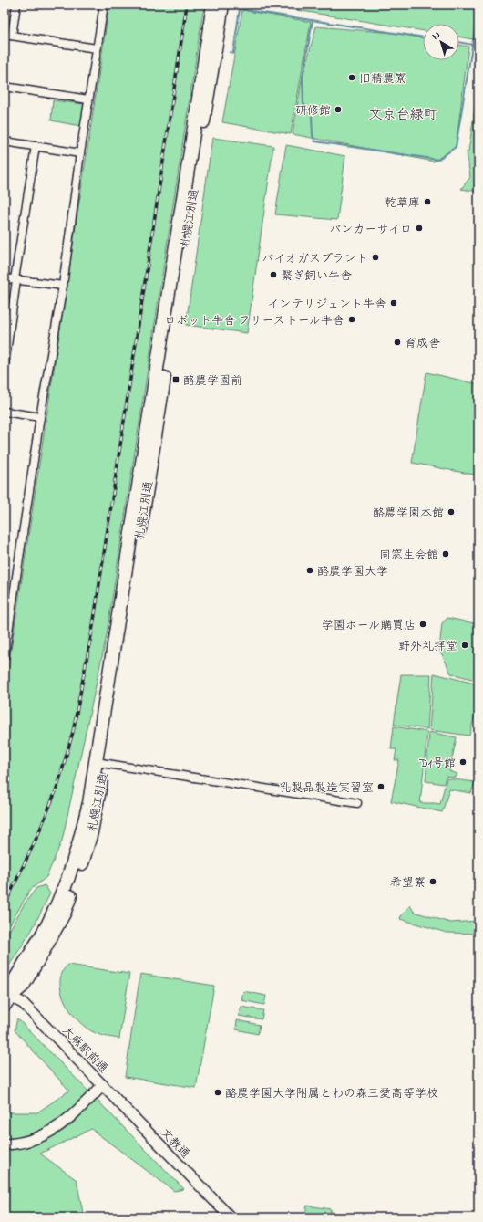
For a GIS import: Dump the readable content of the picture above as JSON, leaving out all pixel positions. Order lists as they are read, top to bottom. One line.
{"streets":{"highway":["札幌江別通"],"street":["大麻駅前通","文教通"]},"crossings":[["札幌江別通","大麻駅前通"],["大麻駅前通","文教通"]],"districts":["文京台緑町"],"places":{"other":["旧精農寮","研修館","乾草庫","バンカーサイロ","バイオガスプラント","繋ぎ飼い牛舎","インテリジェント牛舎","ロボット牛舎 フリーストール牛舎","育成舎","酪農学園本館","同窓生会館","酪農学園大学","学園ホール購買店","野外礼拝堂","D1号館","乳製品製造実習室","希望寮","酪農学園大学附属とわの森三愛高等学校"],"transit":["酪農学園前"]},"north":"top left"}
